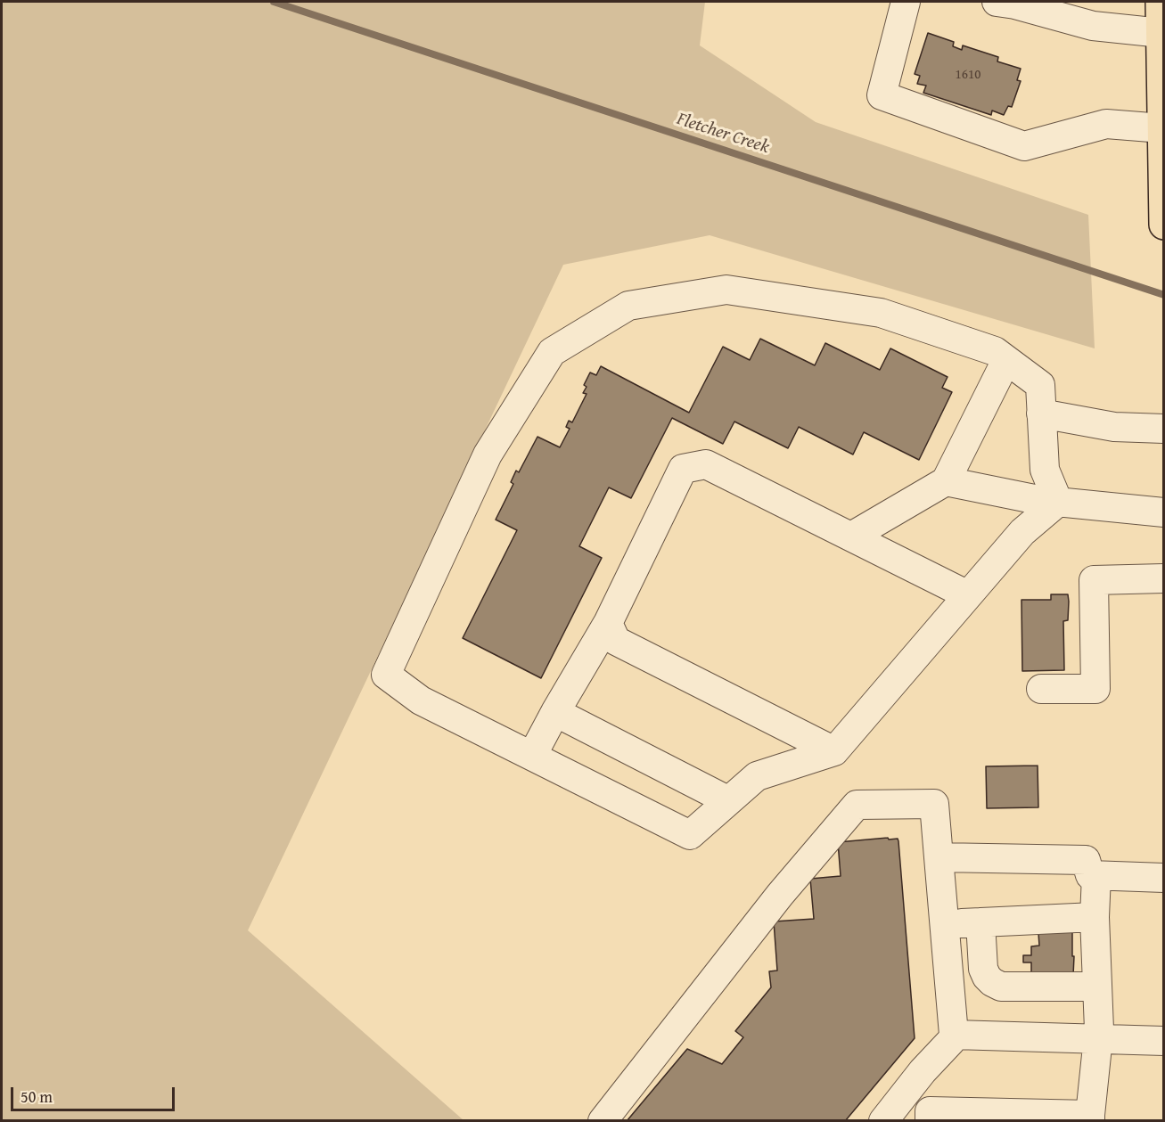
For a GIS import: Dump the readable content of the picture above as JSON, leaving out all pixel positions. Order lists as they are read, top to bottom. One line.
{"water":["Fletcher Creek"],"house_numbers":["1610"],"scale_bar":"50 m"}
